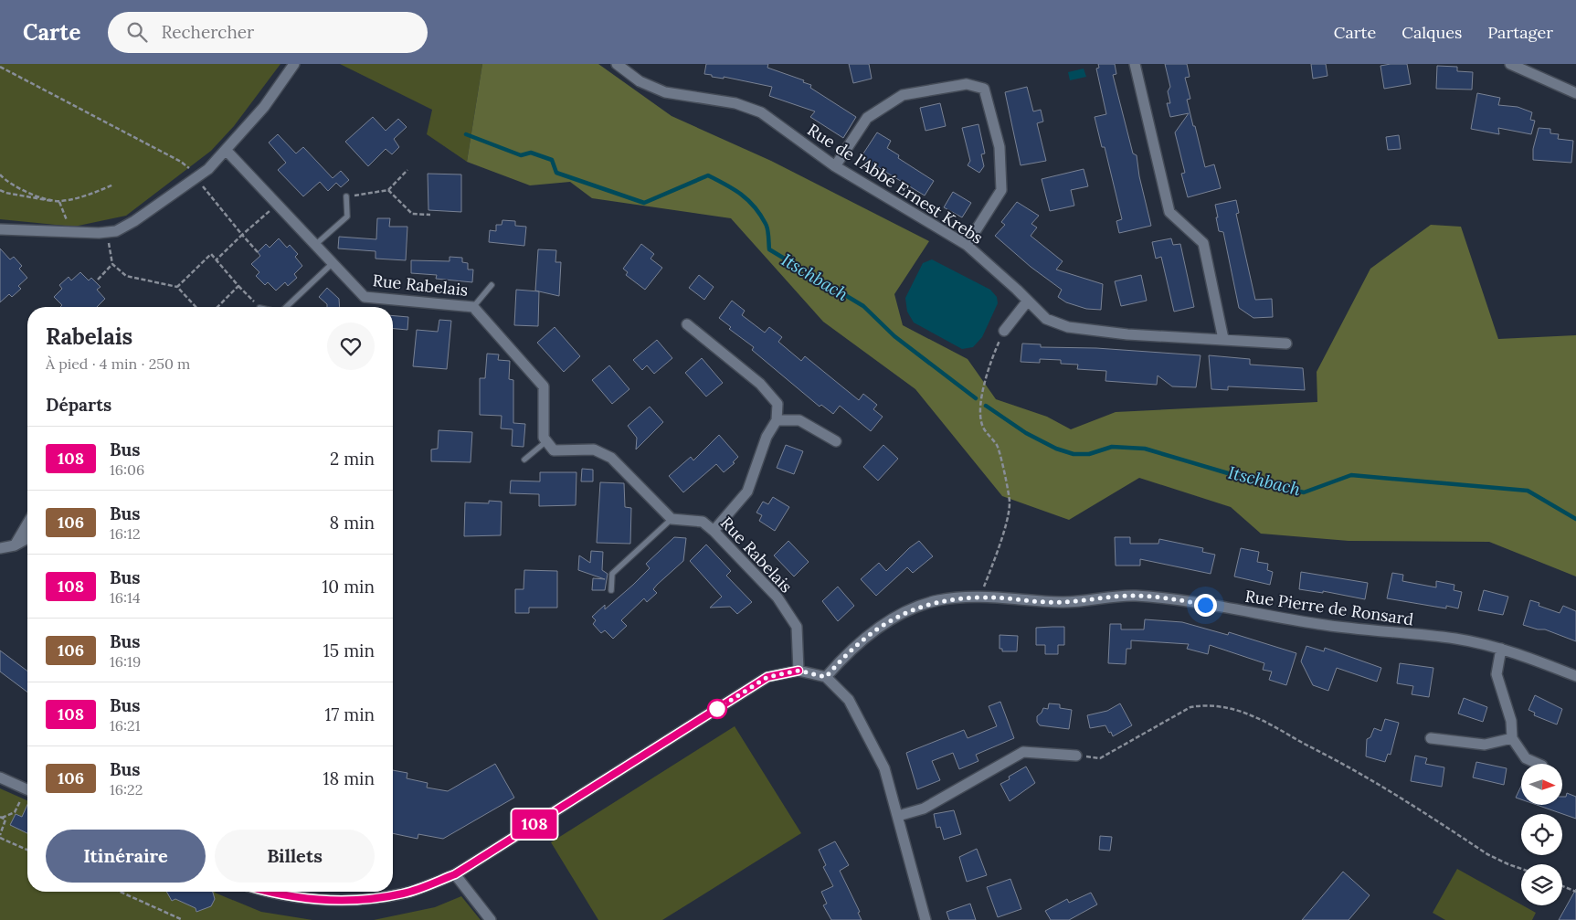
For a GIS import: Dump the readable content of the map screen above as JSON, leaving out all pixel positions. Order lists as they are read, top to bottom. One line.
{"streets":{"street":["Rue de l'Abbé Ernest Krebs","Rue Rabelais","Rue Pierre de Ronsard"]},"water":["Itschbach"],"lines":["bus line 108"],"north":"right","page":{"header":"Carte","search":"Rechercher","nav":["Carte","Calques","Partager"],"on_map":"108","heading":[["Rabelais","À pied · 4 min · 250 m"],"Départs"],"list":[{"mark":"108","name":"Bus","note":"16:06","value":"2 min"},{"mark":"106","name":"Bus","note":"16:12","value":"8 min"},{"mark":"108","name":"Bus","note":"16:14","value":"10 min"},{"mark":"106","name":"Bus","note":"16:19","value":"15 min"},{"mark":"108","name":"Bus","note":"16:21","value":"17 min"},{"mark":"106","name":"Bus","note":"16:22","value":"18 min"}],"buttons":["Itinéraire","Billets"]}}
